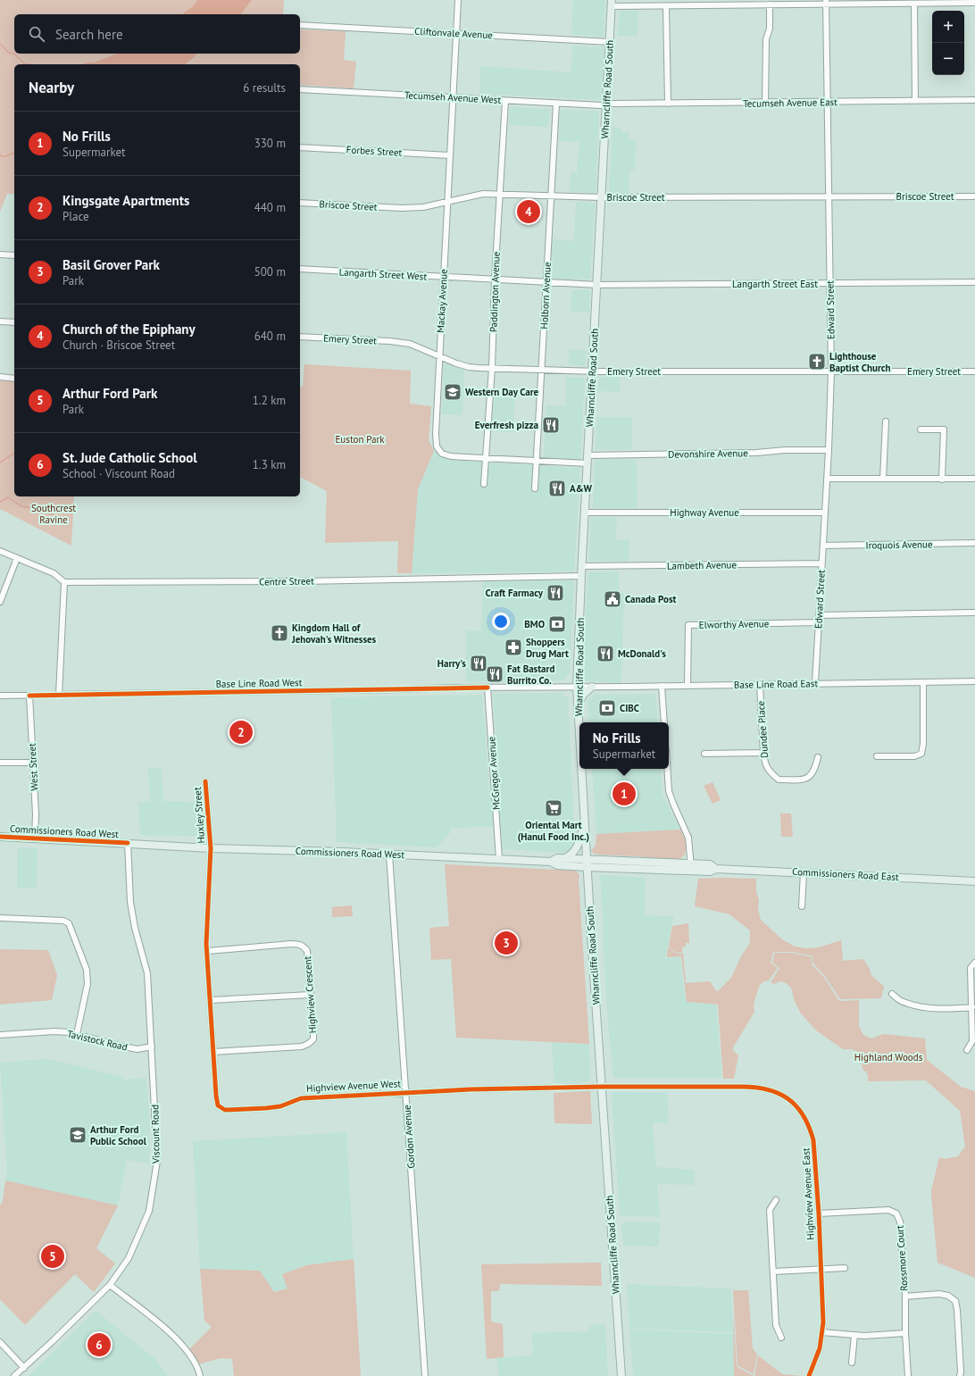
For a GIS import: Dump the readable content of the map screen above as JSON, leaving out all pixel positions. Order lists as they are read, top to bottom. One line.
{"streets":{"main road":["Wharncliffe Road South","Commissioners Road West","Commissioners Road East"],"street":["Cliftonvale Avenue","Tecumseh Avenue West","Tecumseh Avenue East","Forbes Street","Briscoe Street","Langarth Street West","Langarth Street East","Paddington Avenue","Holborn Avenue","Mackay Avenue","Edward Street","Emery Street","Devonshire Avenue","Highway Avenue","Iroquois Avenue","Lambeth Avenue","Centre Street","Elworthy Avenue","Base Line Road West","Base Line Road East","Dundee Place","West Street","McGregor Avenue","Huxley Street","Highview Crescent","Tavistock Road","Highview Avenue West","Viscount Road","Gordon Avenue","Highview Avenue East","Rossmore Court"]},"crossings":[["Cliftonvale Avenue","Wharncliffe Road South"],["Cliftonvale Avenue","Mackay Avenue"],["Wharncliffe Road South","Tecumseh Avenue West"],["Wharncliffe Road South","Tecumseh Avenue East"],["Wharncliffe Road South","Briscoe Street"],["Wharncliffe Road South","Langarth Street West"],["Wharncliffe Road South","Langarth Street East"],["Wharncliffe Road South","Mackay Avenue"],["Wharncliffe Road South","Emery Street"],["Wharncliffe Road South","Devonshire Avenue"],["Wharncliffe Road South","Highway Avenue"],["Wharncliffe Road South","Lambeth Avenue"],["Wharncliffe Road South","Centre Street"],["Wharncliffe Road South","Base Line Road West"],["Wharncliffe Road South","Base Line Road East"],["Wharncliffe Road South","Commissioners Road West"],["Wharncliffe Road South","Commissioners Road East"],["Wharncliffe Road South","Highview Avenue West"],["Wharncliffe Road South","Highview Avenue East"],["Tecumseh Avenue West","Tecumseh Avenue East"],["Tecumseh Avenue West","Paddington Avenue"],["Tecumseh Avenue West","Holborn Avenue"],["Tecumseh Avenue West","Mackay Avenue"],["Tecumseh Avenue East","Edward Street"],["Forbes Street","Mackay Avenue"],["Briscoe Street","Paddington Avenue"],["Briscoe Street","Holborn Avenue"],["Briscoe Street","Mackay Avenue"],["Briscoe Street","Edward Street"],["Langarth Street West","Langarth Street East"],["Langarth Street West","Paddington Avenue"],["Langarth Street West","Holborn Avenue"],["Langarth Street West","Mackay Avenue"],["Langarth Street East","Edward Street"],["Paddington Avenue","Mackay Avenue"],["Paddington Avenue","Emery Street"],["Holborn Avenue","Mackay Avenue"],["Holborn Avenue","Emery Street"],["Mackay Avenue","Emery Street"],["Edward Street","Emery Street"],["Edward Street","Devonshire Avenue"],["Edward Street","Highway Avenue"],["Edward Street","Iroquois Avenue"],["Edward Street","Lambeth Avenue"],["Edward Street","Elworthy Avenue"],["Edward Street","Base Line Road East"],["Elworthy Avenue","Base Line Road East"],["Base Line Road West","Base Line Road East"],["Base Line Road West","West Street"],["Base Line Road West","McGregor Avenue"],["Base Line Road East","Dundee Place"],["West Street","Commissioners Road West"],["McGregor Avenue","Commissioners Road West"],["Huxley Street","Commissioners Road West"],["Huxley Street","Highview Avenue West"],["Commissioners Road West","Commissioners Road East"],["Commissioners Road West","Highview Avenue West"],["Commissioners Road West","Viscount Road"],["Commissioners Road West","Gordon Avenue"],["Highview Crescent","Highview Avenue West"],["Tavistock Road","Viscount Road"],["Highview Avenue West","Gordon Avenue"],["Highview Avenue West","Highview Avenue East"],["Highview Avenue East","Rossmore Court"]],"parks":["Euston Park","Southcrest Ravine","Highland Woods"],"places":{"church":["Lighthouse Baptist Church","Kingdom Hall of Jehovah's Witnesses"],"school or university":["Western Day Care","Arthur Ford Public School"],"restaurant":["Everfresh pizza","A&W","Craft Farmacy","McDonald's","Harry's","Fat Bastard Burrito Co."],"public building":["Canada Post"],"bank":["BMO","CIBC"],"pharmacy":["Shoppers Drug Mart"],"supermarket":["Oriental Mart (Hanul Food Inc.)"]},"page":{"map_buttons":["+","−"],"search":"Search here","heading":["Nearby","6 results"],"list":[{"mark":"1","name":"No Frills","note":"Supermarket","value":"330 m"},{"mark":"2","name":"Kingsgate Apartments","note":"Place","value":"440 m"},{"mark":"3","name":"Basil Grover Park","note":"Park","value":"500 m"},{"mark":"4","name":"Church of the Epiphany","note":"Church · Briscoe Street","value":"640 m"},{"mark":"5","name":"Arthur Ford Park","note":"Park","value":"1.2 km"},{"mark":"6","name":"St. Jude Catholic School","note":"School · Viscount Road","value":"1.3 km"}],"pins":["4","2","1","3","5","6"],"popup":["No Frills","Supermarket"]}}
